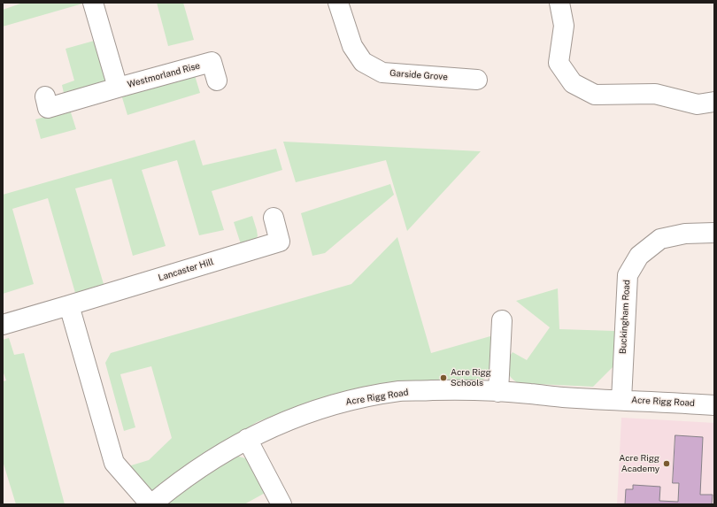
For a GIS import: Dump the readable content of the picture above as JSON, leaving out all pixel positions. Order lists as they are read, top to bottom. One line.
{"streets":{"street":["Westmorland Rise","Garside Grove","Lancaster Hill","Buckingham Road","Acre Rigg Road"]},"crossings":[["Buckingham Road","Acre Rigg Road"]],"places":["Acre Rigg Schools","Acre Rigg Academy"]}
